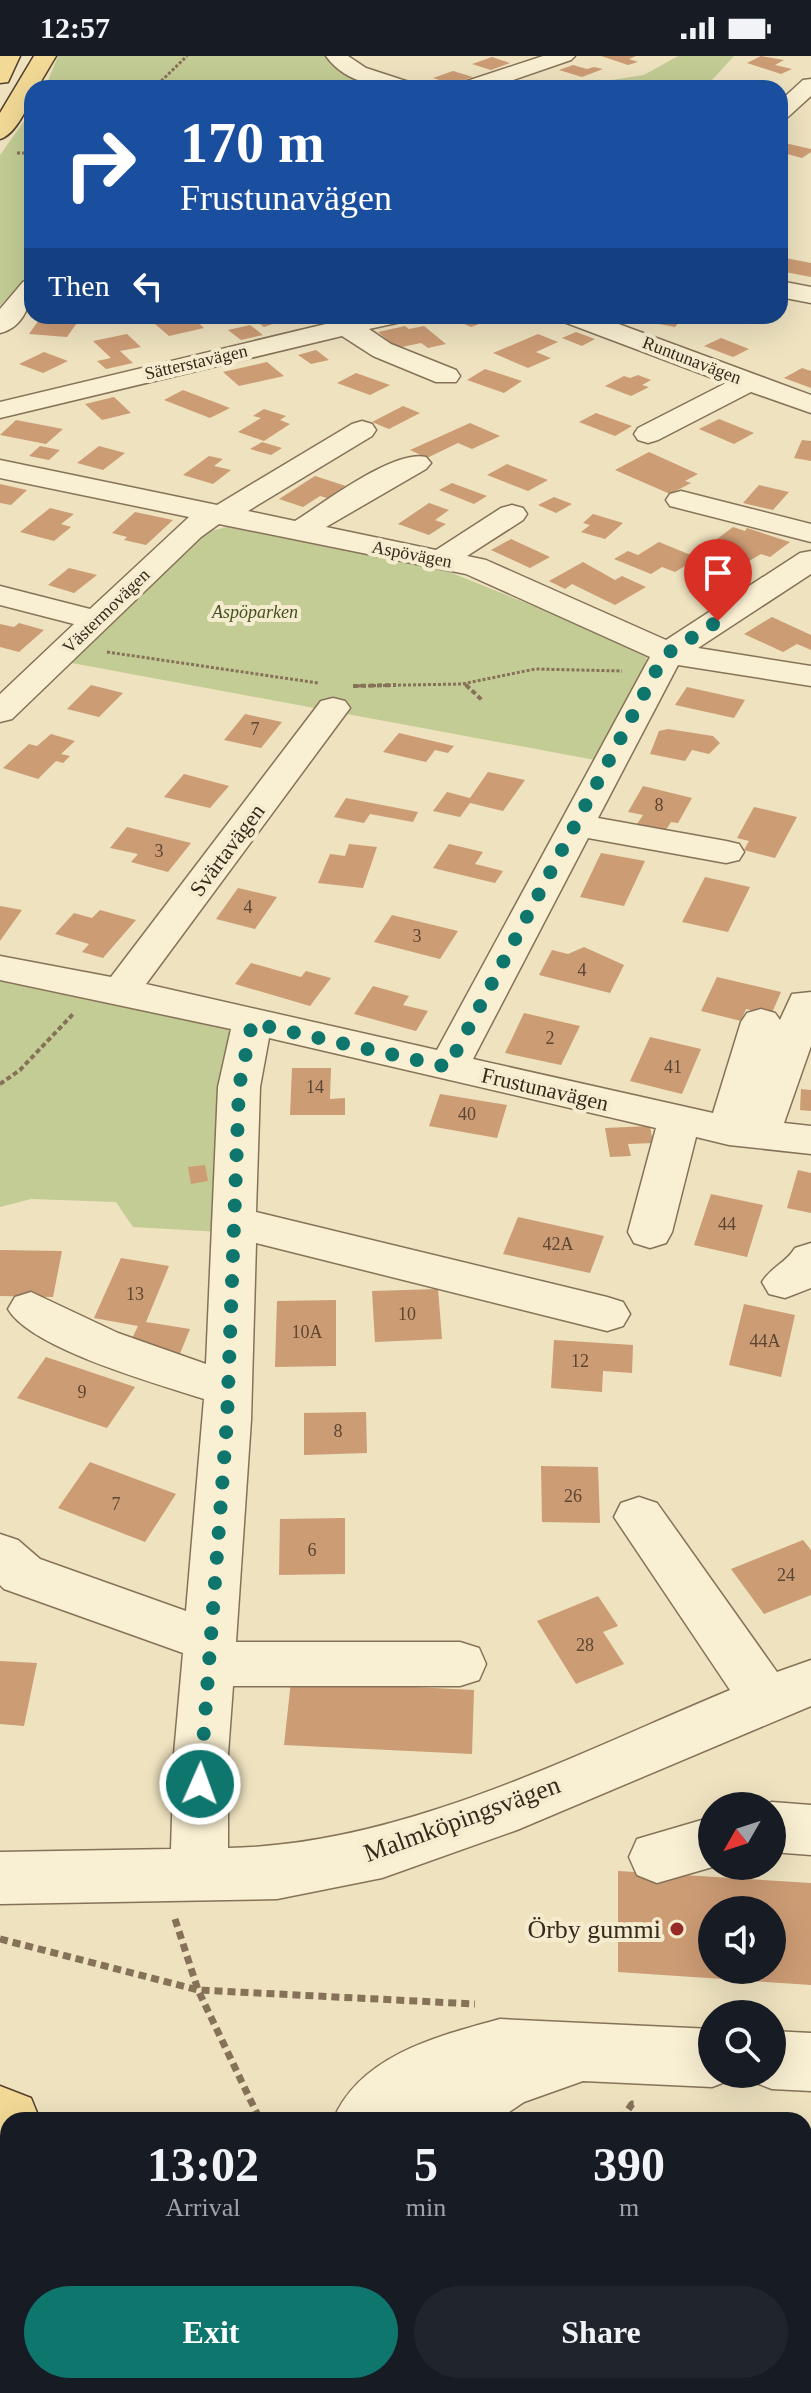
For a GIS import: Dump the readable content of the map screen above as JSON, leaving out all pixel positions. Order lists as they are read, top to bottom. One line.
{"streets":{"street":["Runtunavägen","Sätterstavägen","Aspövägen","Västermovägen","Svärtavägen","Frustunavägen","Malmköpingsvägen"]},"crossings":[["Aspövägen","Västermovägen"],["Svärtavägen","Frustunavägen"]],"parks":["Aspöparken"],"places":["Örby gummi"],"house_numbers":["7","8","3","4","3","4","2","41","14","40","44","42A","13","10","10A","44A","12","9","8","26","7","6","24","28"],"north":"bottom left","page":{"status":"12:57","turn":["170 m","Frustunavägen"],"then":"Then","eta":["13:02","Arrival","5","min","390","m"],"buttons":["Exit","Share"]}}
